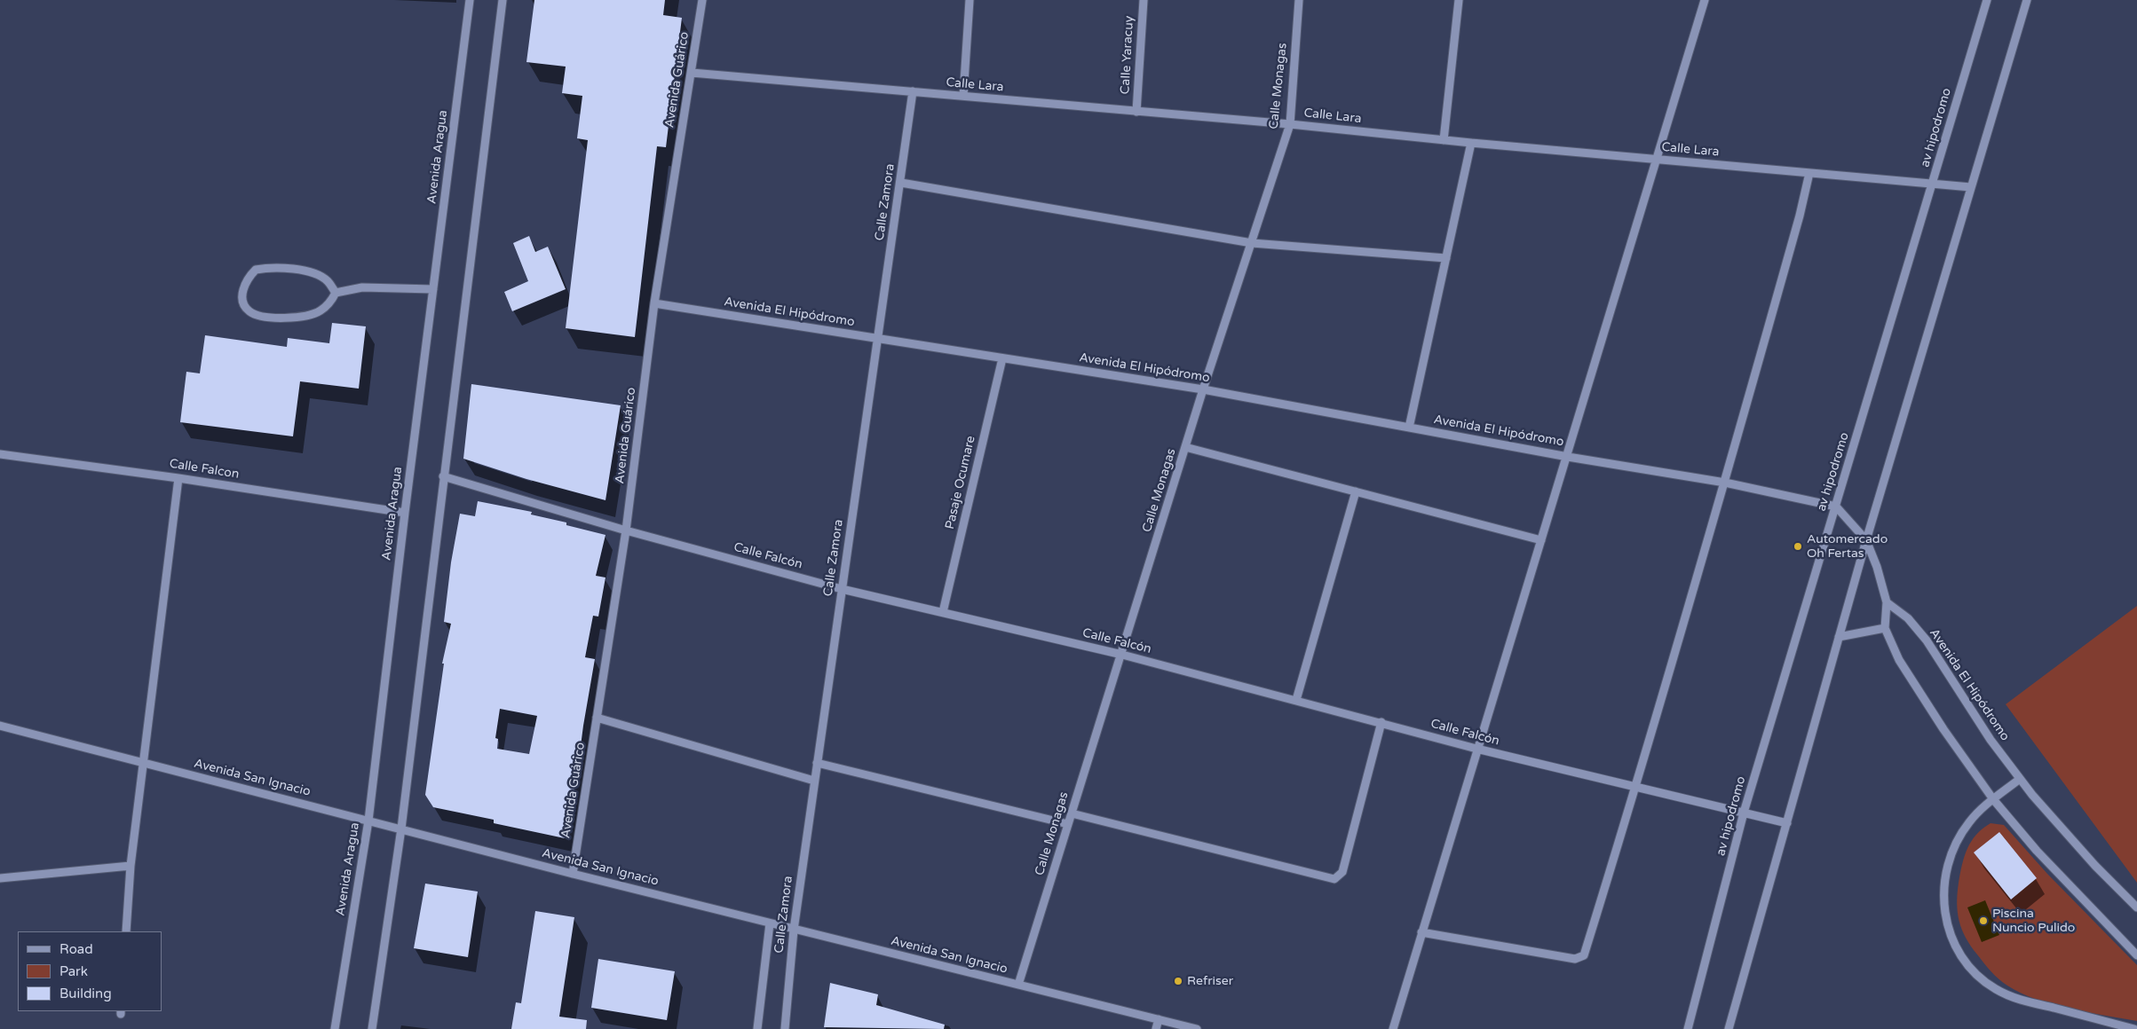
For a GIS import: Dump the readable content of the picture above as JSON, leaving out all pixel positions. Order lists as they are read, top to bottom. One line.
{"streets":{"street":["Calle Yaracuy","Avenida Guárico","Calle Lara","Calle Monagas","av hipodromo","Avenida Aragua","Calle Zamora","Avenida El Hipódromo","Calle Falcon","Pasaje Ocumare","Calle Falcón","Avenida San Ignacio"]},"crossings":[["Calle Yaracuy","Calle Lara"],["Avenida Guárico","Calle Lara"],["Avenida Guárico","Avenida El Hipódromo"],["Avenida Guárico","Calle Falcón"],["Avenida Guárico","Avenida San Ignacio"],["Calle Lara","Calle Monagas"],["Calle Lara","av hipodromo"],["Calle Lara","Calle Zamora"],["Calle Monagas","Avenida El Hipódromo"],["Calle Monagas","Calle Falcón"],["Calle Monagas","Avenida San Ignacio"],["av hipodromo","Avenida El Hipódromo"],["av hipodromo","Calle Falcón"],["Avenida Aragua","Calle Falcon"],["Avenida Aragua","Avenida San Ignacio"],["Calle Zamora","Avenida El Hipódromo"],["Calle Zamora","Calle Falcón"],["Calle Zamora","Avenida San Ignacio"],["Avenida El Hipódromo","Pasaje Ocumare"],["Pasaje Ocumare","Calle Falcón"]],"places":["Automercado Oh Fertas","Piscina Nuncio Pulido","Refriser"],"legend":["Road","Park","Building"]}
